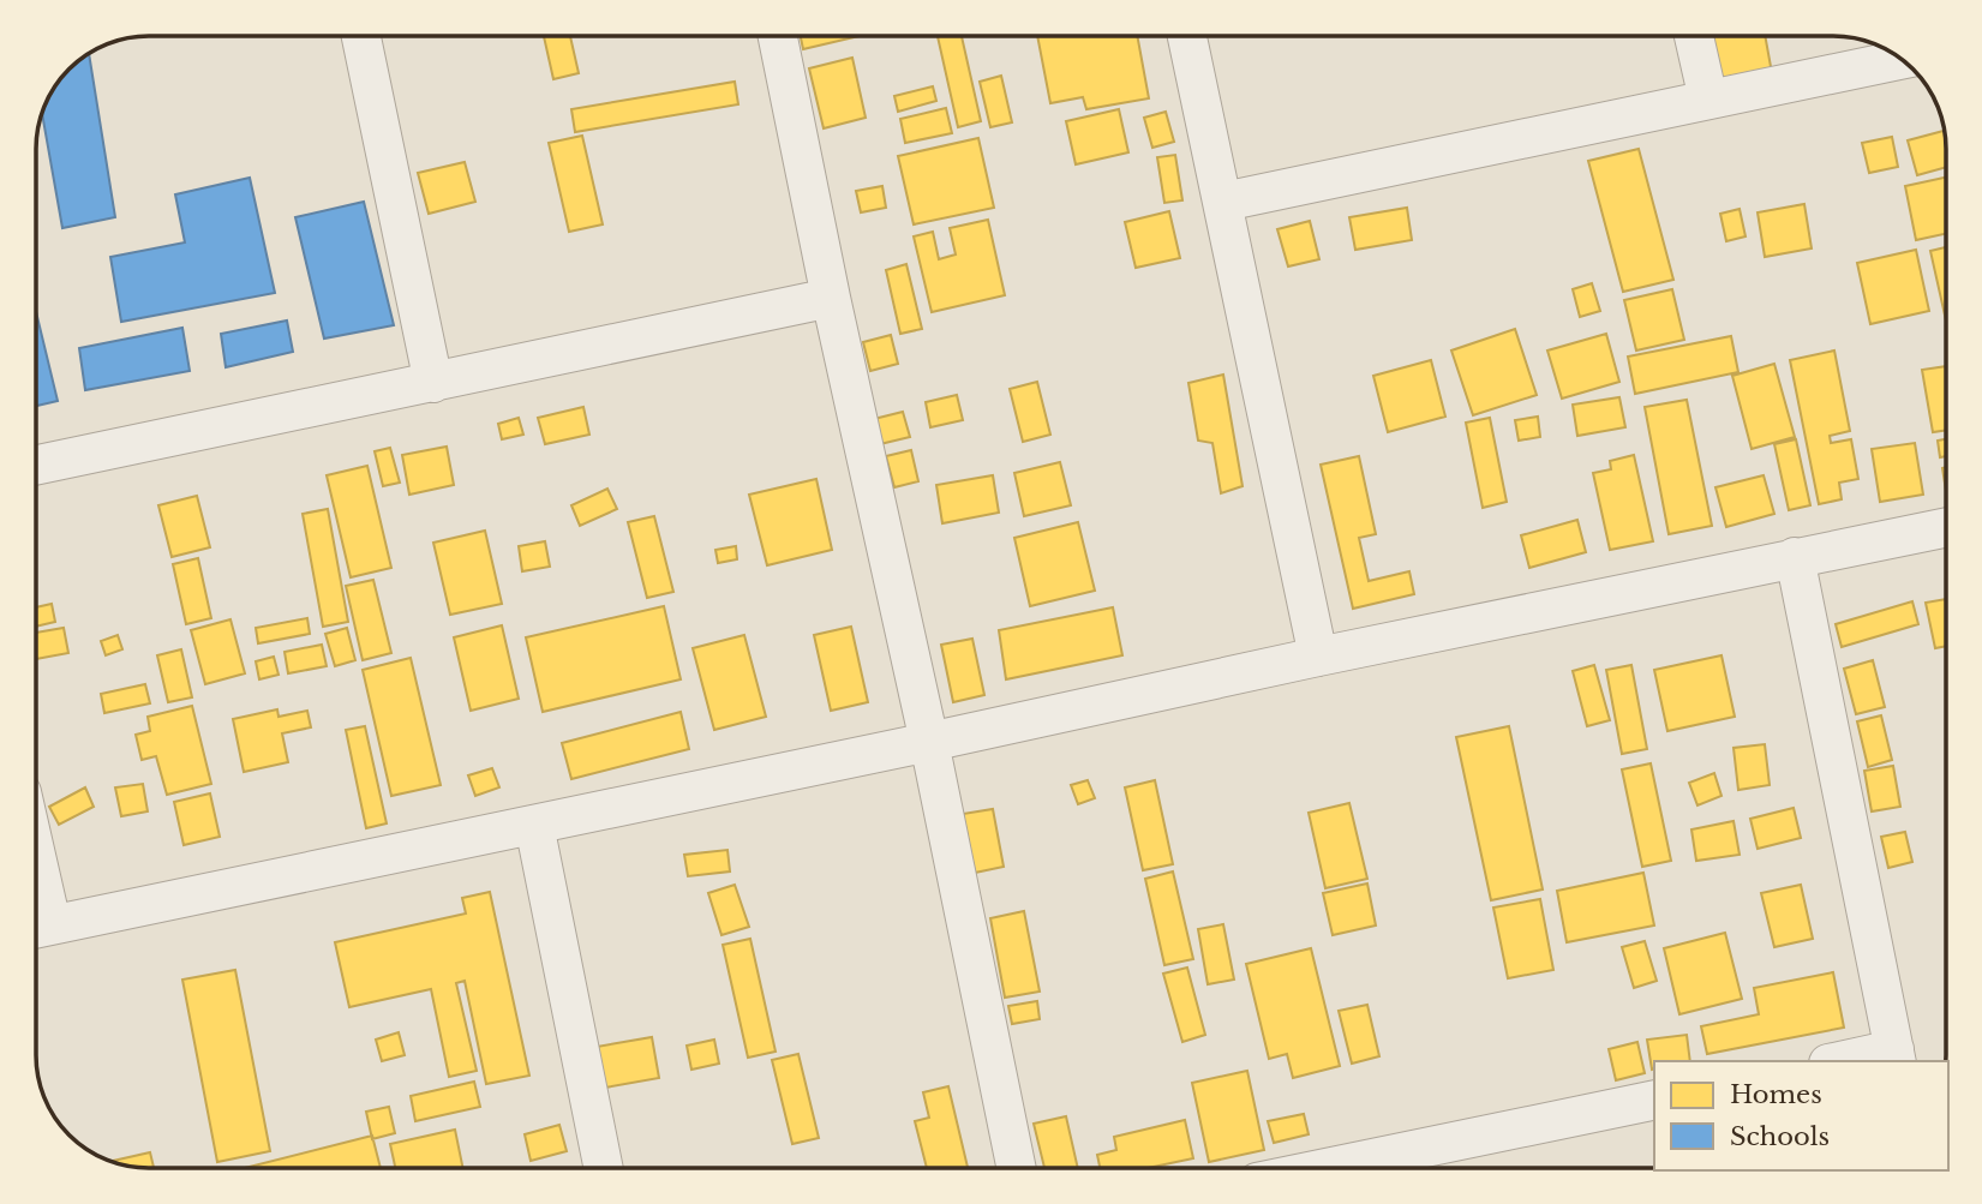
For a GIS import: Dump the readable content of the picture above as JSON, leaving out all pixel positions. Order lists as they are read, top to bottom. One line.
{"legend":["Homes","Schools"]}
